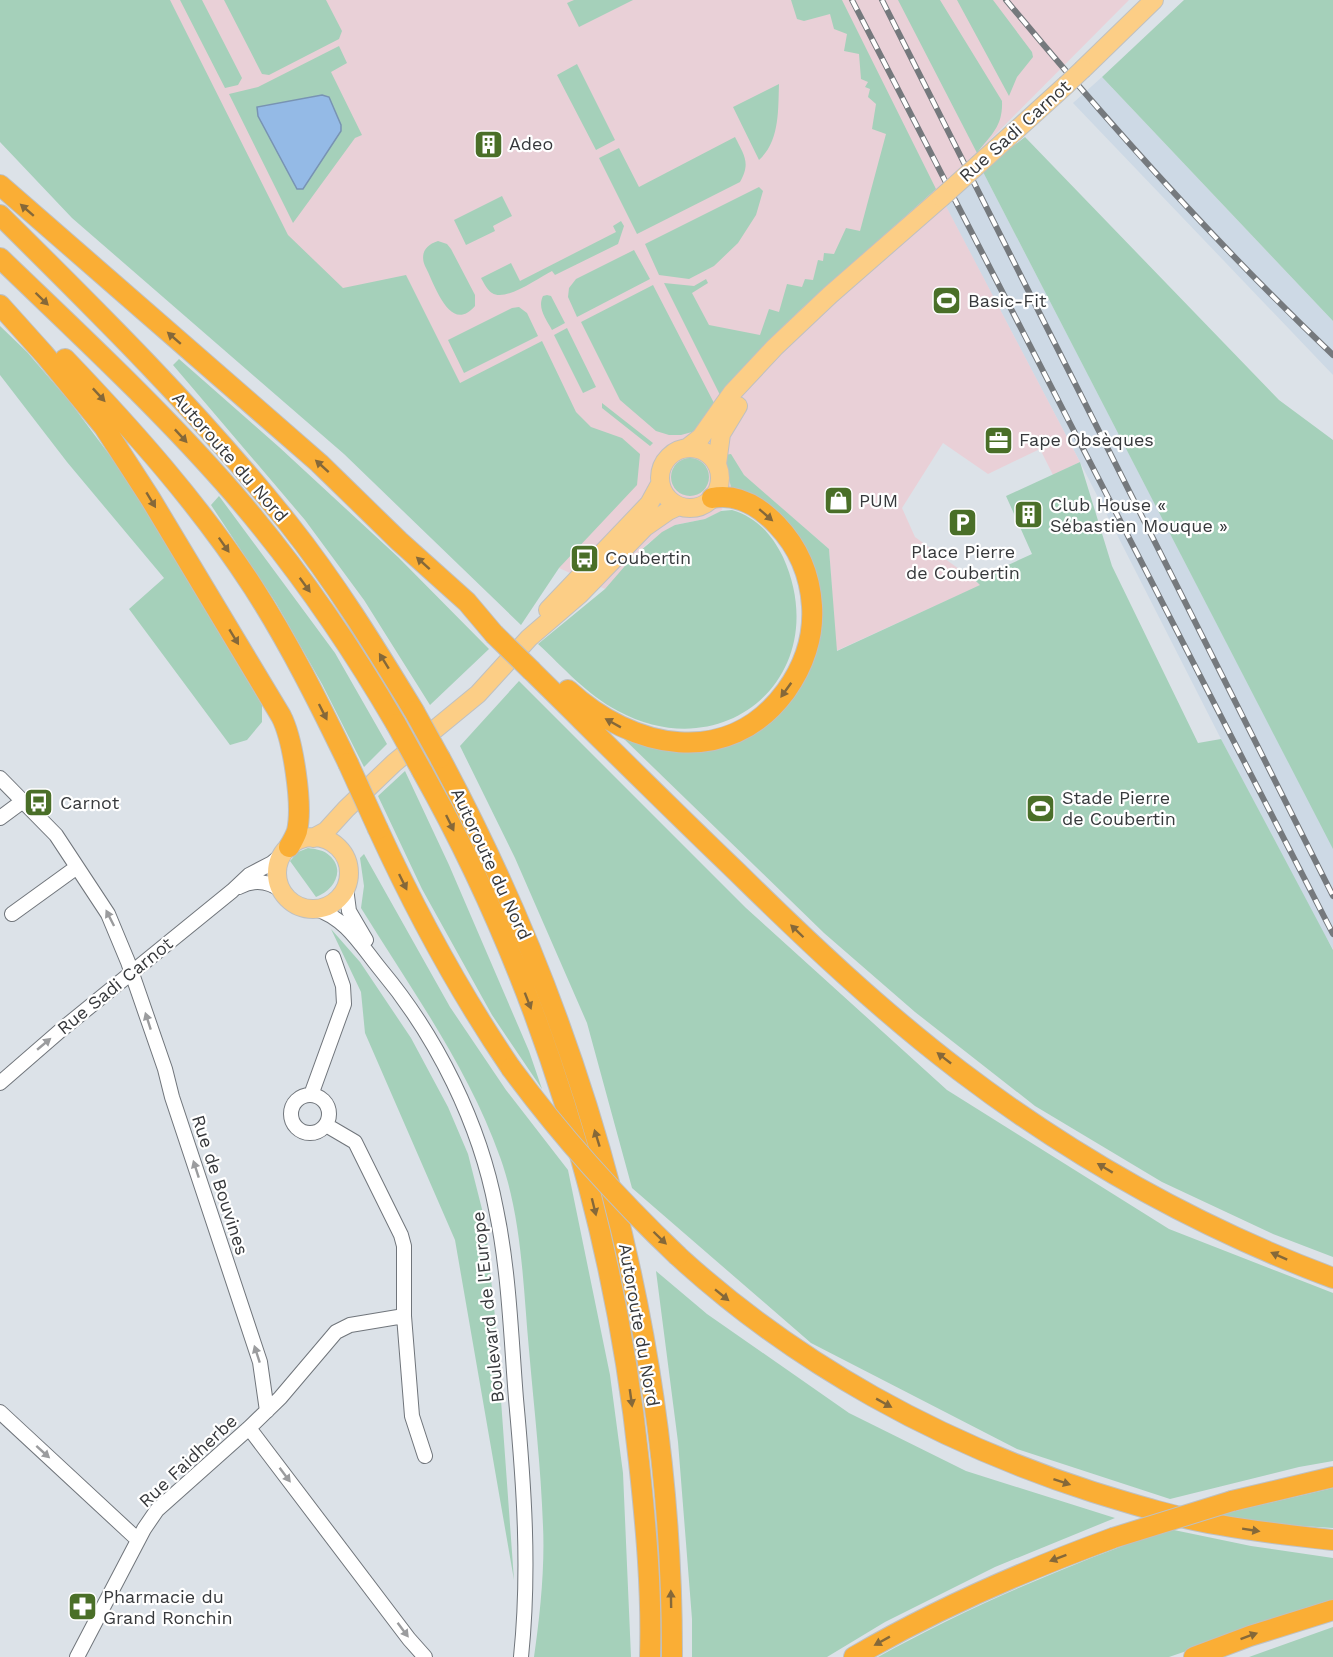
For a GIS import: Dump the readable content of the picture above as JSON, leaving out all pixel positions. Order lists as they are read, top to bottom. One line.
{"streets":{"highway":["Autoroute du Nord"],"main road":["Rue Sadi Carnot"],"street":["Rue de Bouvines","Boulevard de l'Europe","Rue Faidherbe"]},"crossings":[["Rue Sadi Carnot","Rue de Bouvines"],["Rue Sadi Carnot","Boulevard de l'Europe"],["Rue de Bouvines","Rue Faidherbe"]],"one_way":["Rue de Bouvines"],"places":{"building":["Adeo","Club House « Sébastien Mouque »"],"sports":["Basic-Fit","Stade Pierre de Coubertin"],"office":["Fape Obsèques"],"shop":["PUM"],"parking":["Place Pierre de Coubertin"],"bus stop":["Coubertin","Carnot"],"pharmacy":["Pharmacie du Grand Ronchin"]}}
